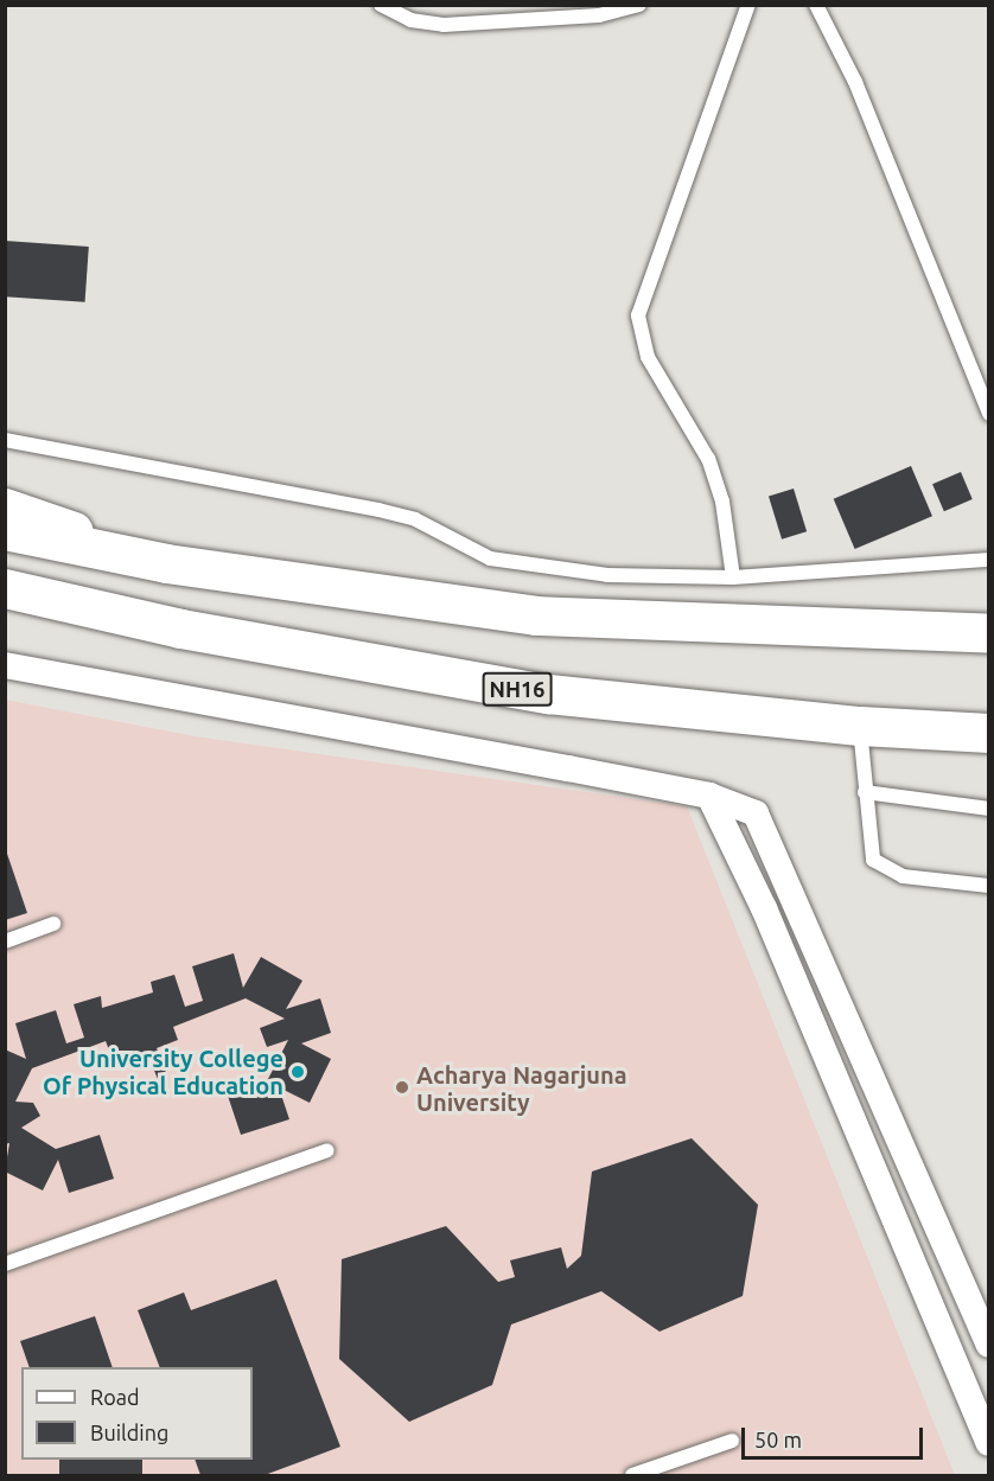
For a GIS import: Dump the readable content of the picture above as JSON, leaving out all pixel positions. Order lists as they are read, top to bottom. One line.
{"streets":{"main road":["NH16"]},"places":["University College Of Physical Education","Acharya Nagarjuna University"],"legend":["Road","Building"],"scale_bar":"50 m"}
